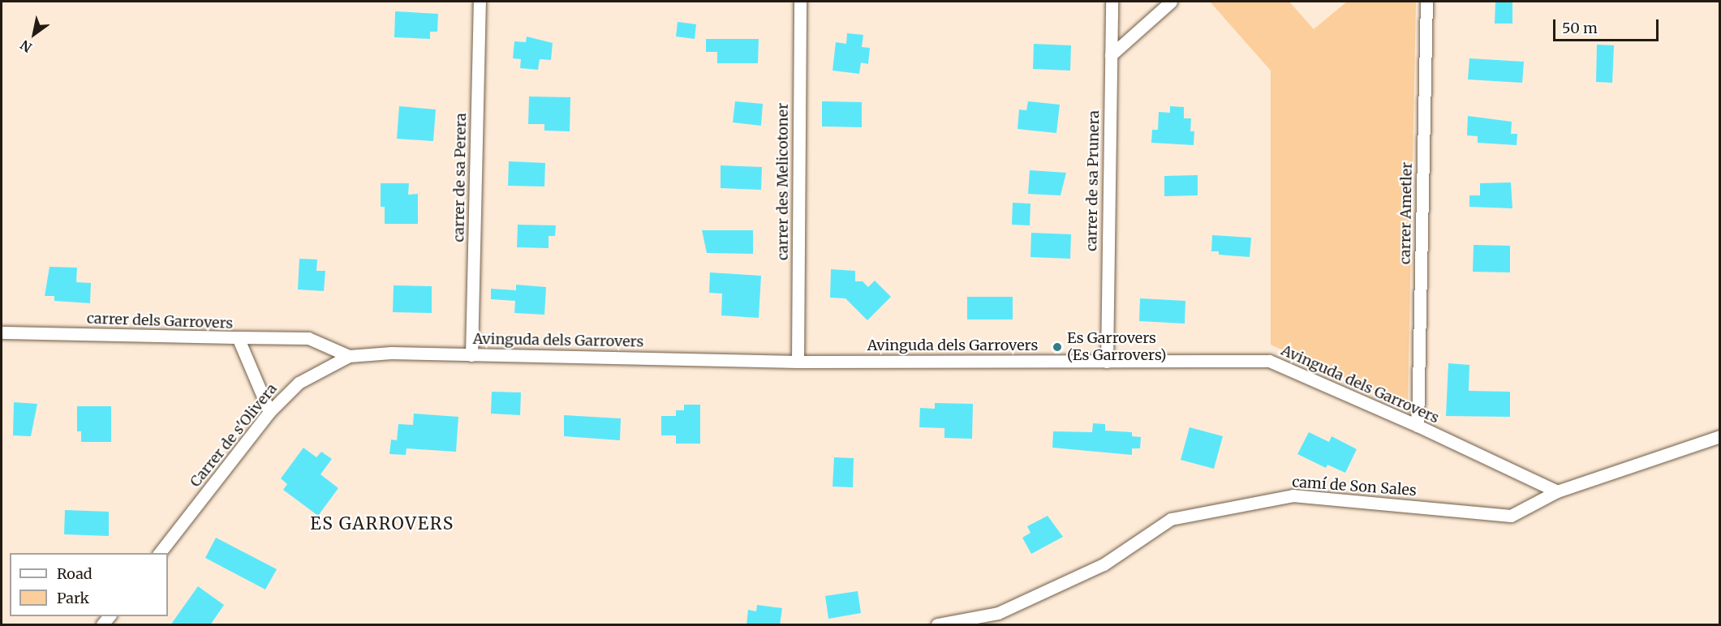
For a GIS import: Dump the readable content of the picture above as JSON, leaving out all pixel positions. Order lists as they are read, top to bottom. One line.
{"streets":{"street":["carrer de sa Perera","carrer de sa Prunera","carrer des Melicotoner","carrer Ametler","carrer dels Garrovers","Avinguda dels Garrovers","Carrer de s'Olivera","camí de Son Sales"]},"crossings":[["carrer de sa Perera","Avinguda dels Garrovers"],["carrer de sa Prunera","Avinguda dels Garrovers"],["carrer des Melicotoner","Avinguda dels Garrovers"],["carrer Ametler","Avinguda dels Garrovers"],["carrer dels Garrovers","Carrer de s'Olivera"],["Avinguda dels Garrovers","Carrer de s'Olivera"],["Avinguda dels Garrovers","camí de Son Sales"]],"districts":["ES GARROVERS"],"places":["Es Garrovers (Es Garrovers)"],"legend":["Road","Park"],"scale_bar":"50 m","north":"bottom left"}
